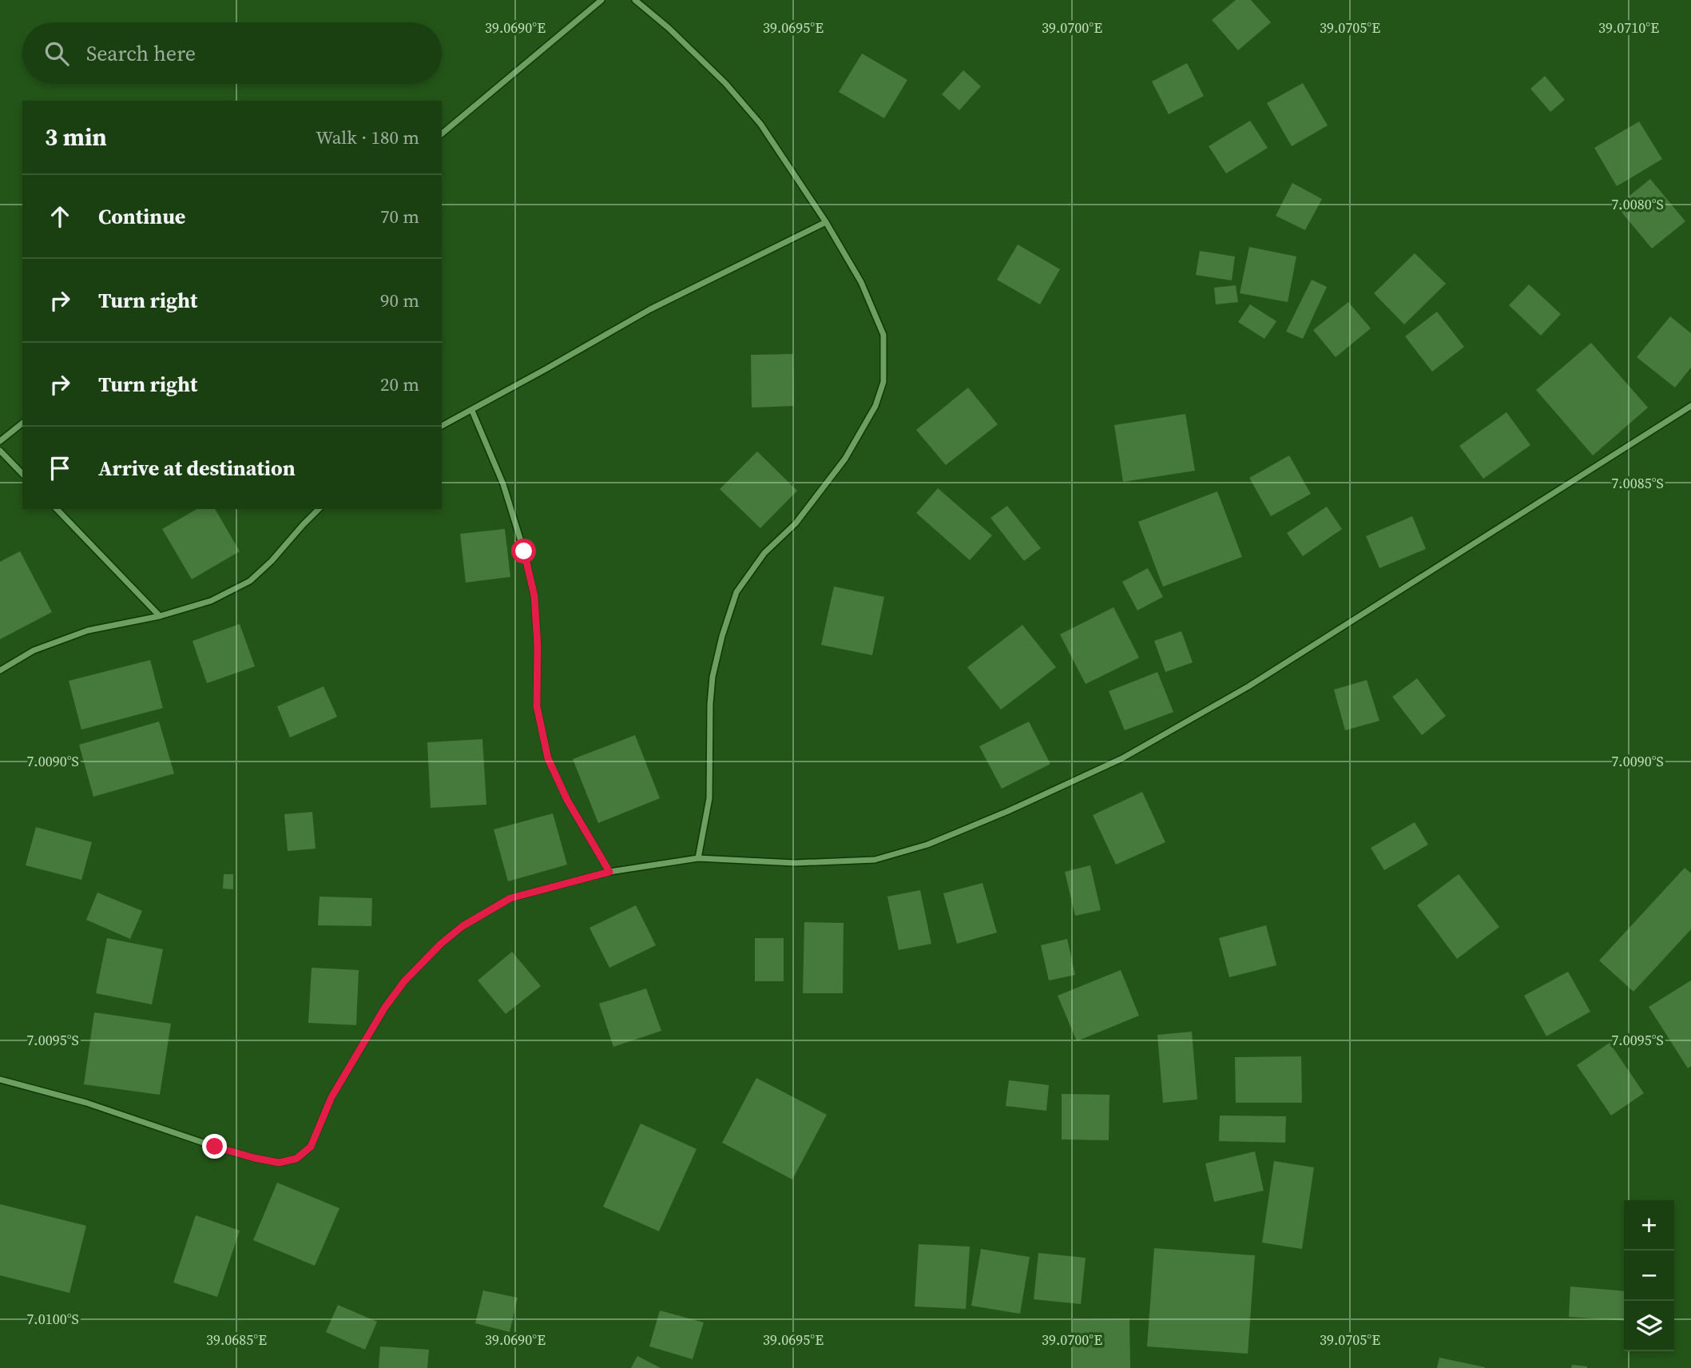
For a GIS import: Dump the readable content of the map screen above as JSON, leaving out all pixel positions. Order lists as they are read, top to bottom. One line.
{"page":{"search":"Search here","heading":["3 min","Walk · 180 m"],"list":[["Continue","70 m"],["Turn right","90 m"],["Turn right","20 m"],"Arrive at destination"],"map_buttons":["+","−"]},"coordinates":["39.0690°E","39.0695°E","39.0700°E","39.0705°E","39.0710°E","7.0080°S","7.0085°S","7.0090°S","7.0095°S","7.0100°S","39.0685°E"]}
